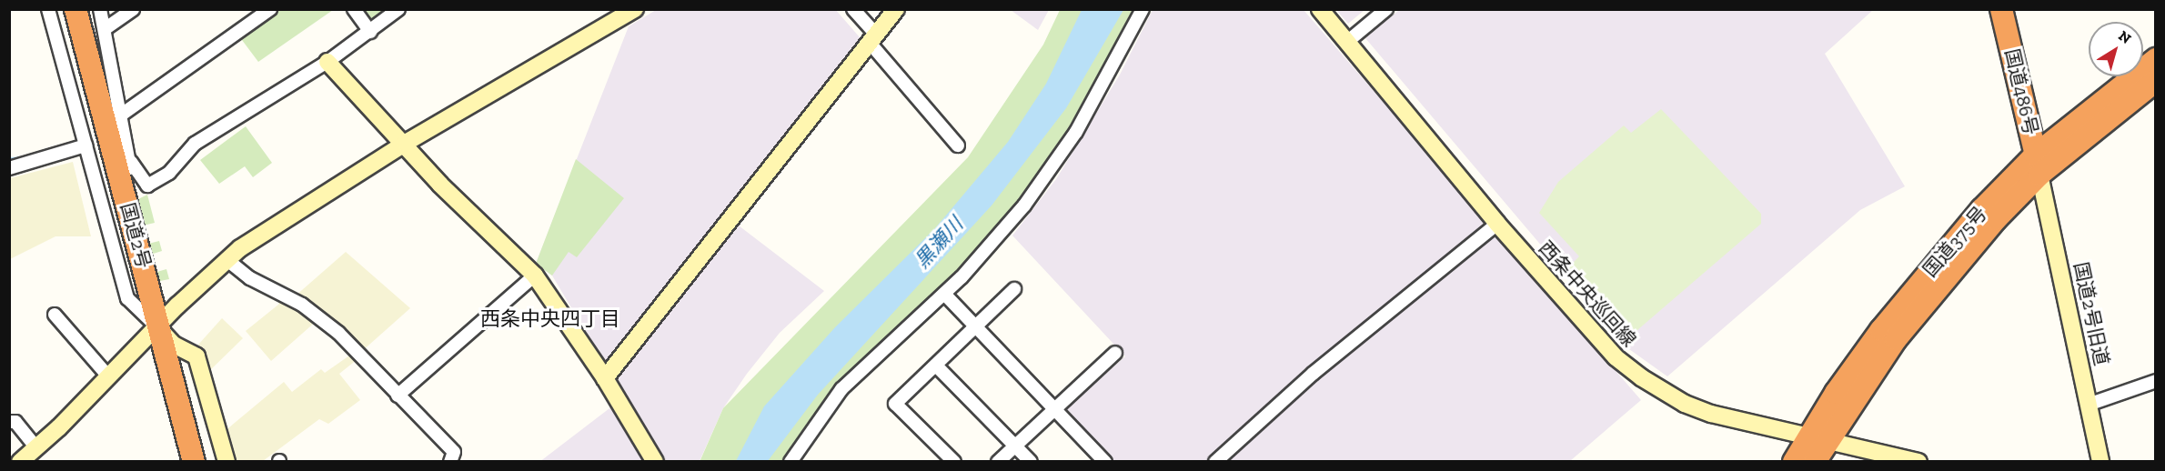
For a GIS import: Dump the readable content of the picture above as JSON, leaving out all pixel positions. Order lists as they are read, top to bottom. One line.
{"streets":{"highway":["国道486号","国道2号","国道375号"],"street":["西条中央巡回線","国道2号旧道"]},"crossings":[["国道486号","国道375号"],["国道486号","国道2号旧道"],["国道375号","西条中央巡回線"],["国道375号","国道2号旧道"]],"districts":["西条中央四丁目"],"water":["黒瀬川"],"north":"top right"}
